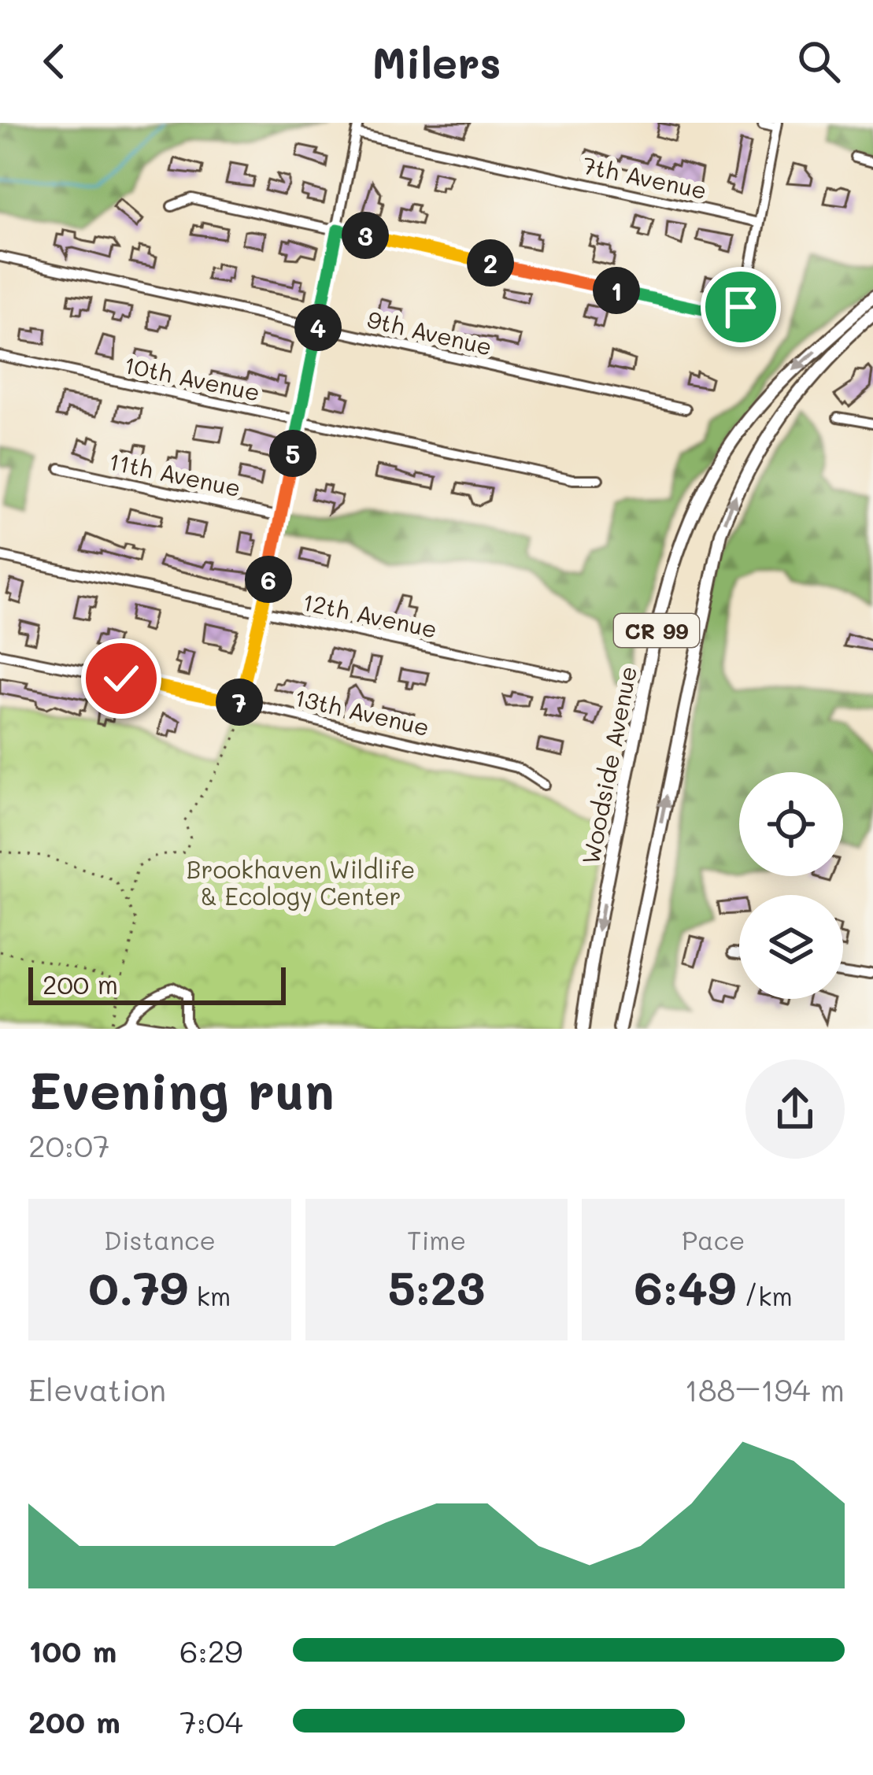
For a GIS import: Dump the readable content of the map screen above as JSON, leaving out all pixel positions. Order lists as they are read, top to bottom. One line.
{"streets":{"main road":["CR 99","Woodside Avenue"],"street":["7th Avenue","9th Avenue","10th Avenue","11th Avenue","12th Avenue","13th Avenue"]},"parks":["Brookhaven Wildlife & Ecology Center"],"scale_bar":"200 m","page":{"header":"Milers","pins":["3","2","1","4","5","6","7"],"scale":"200 m","heading":["Evening run","20:07"],"stats":[["Distance","0.79 km"],["Time","5:23"],["Pace","6:49 /km"]],"chart":["Elevation","188–194 m"],"list":[{"name":"100 m","note":"6:29"},{"name":"200 m","note":"7:04"}]}}
